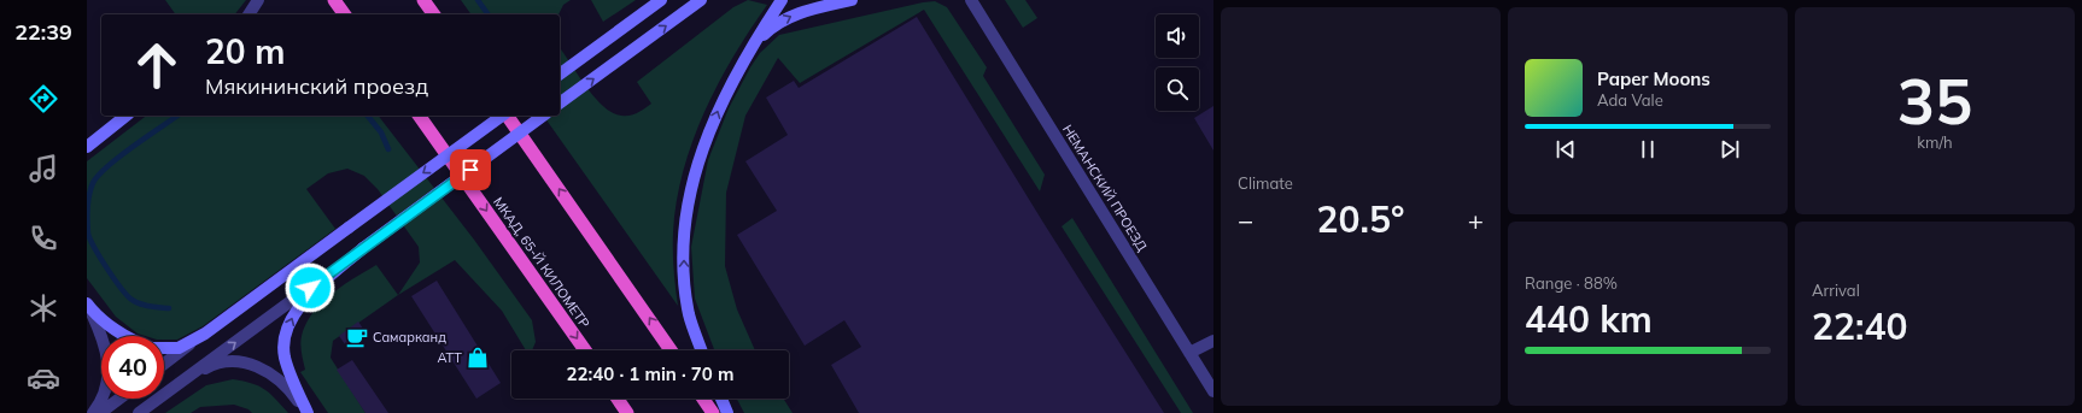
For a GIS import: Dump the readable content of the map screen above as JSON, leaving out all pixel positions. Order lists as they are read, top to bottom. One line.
{"streets":{"highway":["МКАД, 65-Й КИЛОМЕТР"],"street":["НЕМАНСКИЙ ПРОЕЗД"]},"places":{"cafe":["Самарканд"],"shop":["АТТ"]},"page":{"tabs":"22:39","tile":["Climate",["35","km/h"],["Range · 88%","440 km"],["Arrival","22:40"]],"turn":["20 m","Мякининский проезд"],"song":["Paper Moons","Ada Vale"],"heat":["−","20.5°","+"],"limit":"40","trip":"22:40 · 1 min · 70 m"}}
